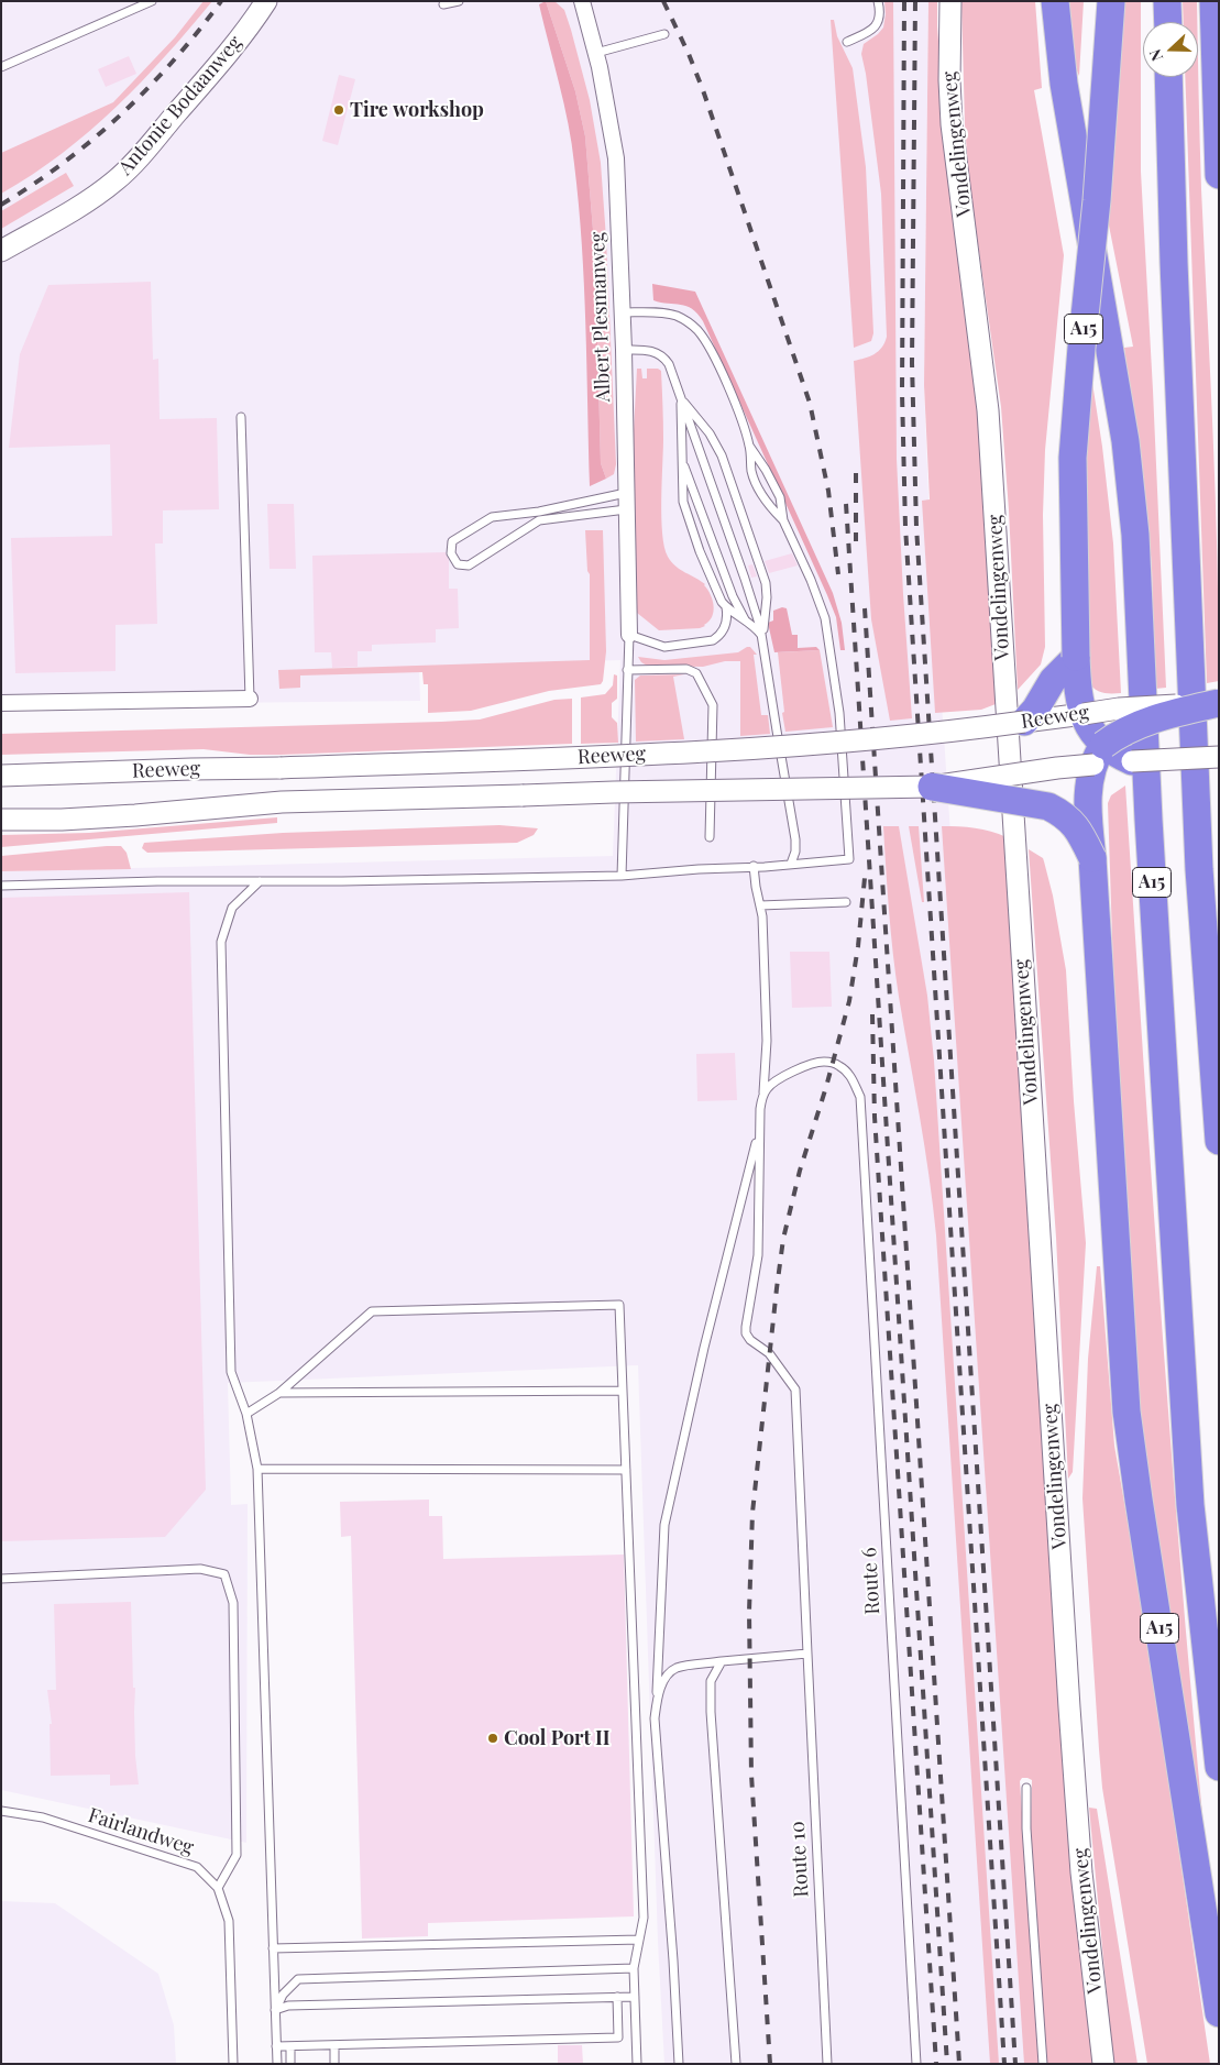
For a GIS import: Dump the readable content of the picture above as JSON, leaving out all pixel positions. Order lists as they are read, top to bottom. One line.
{"streets":{"highway":["A15"],"main road":["Antonie Bodaanweg","Vondelingenweg","Reeweg"],"street":["Albert Plesmanweg"],"lane":["Route 6","Fairlandweg","Route 10"]},"crossings":[["A15","Reeweg"]],"places":["Tire workshop","Cool Port II"],"north":"left"}
